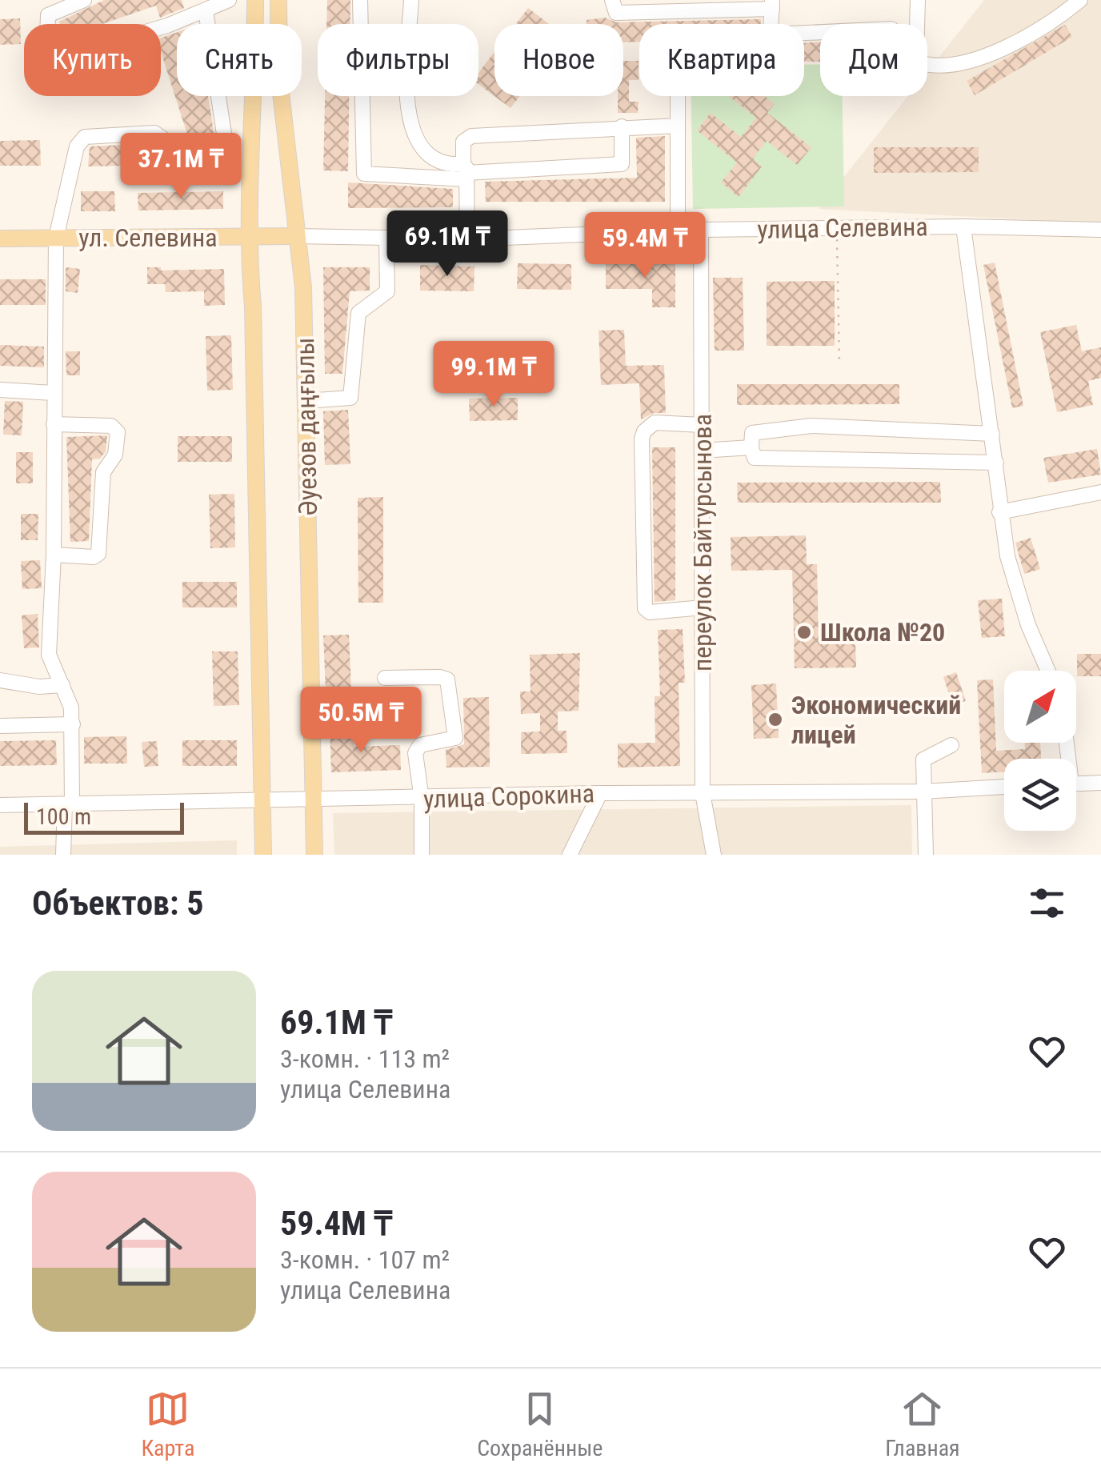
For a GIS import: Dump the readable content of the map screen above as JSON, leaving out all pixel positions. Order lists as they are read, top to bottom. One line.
{"streets":{"main road":["ул. Селевина","Әуезов даңғылы"],"street":["улица Селевина","переулок Байтурсынова","улица Сорокина"]},"crossings":[["улица Селевина","ул. Селевина"],["улица Селевина","Әуезов даңғылы"],["улица Селевина","переулок Байтурсынова"],["ул. Селевина","Әуезов даңғылы"],["Әуезов даңғылы","улица Сорокина"],["переулок Байтурсынова","улица Сорокина"]],"places":["Школа №20","Экономический лицей"],"scale_bar":"100 m","north":"top right","page":{"chip":["Купить","Снять","Фильтры","Новое","Квартира","Дом"],"price":["37.1M ₸","69.1M ₸","59.4M ₸","99.1M ₸","50.5M ₸"],"scale":"100 m","heading":"Объектов: 5","list":[{"name":"69.1M ₸","note":"3-комн. · 113 m² · улица Селевина"},{"name":"59.4M ₸","note":"3-комн. · 107 m² · улица Селевина"}],"tabs":["Карта","Сохранённые","Главная"]}}
